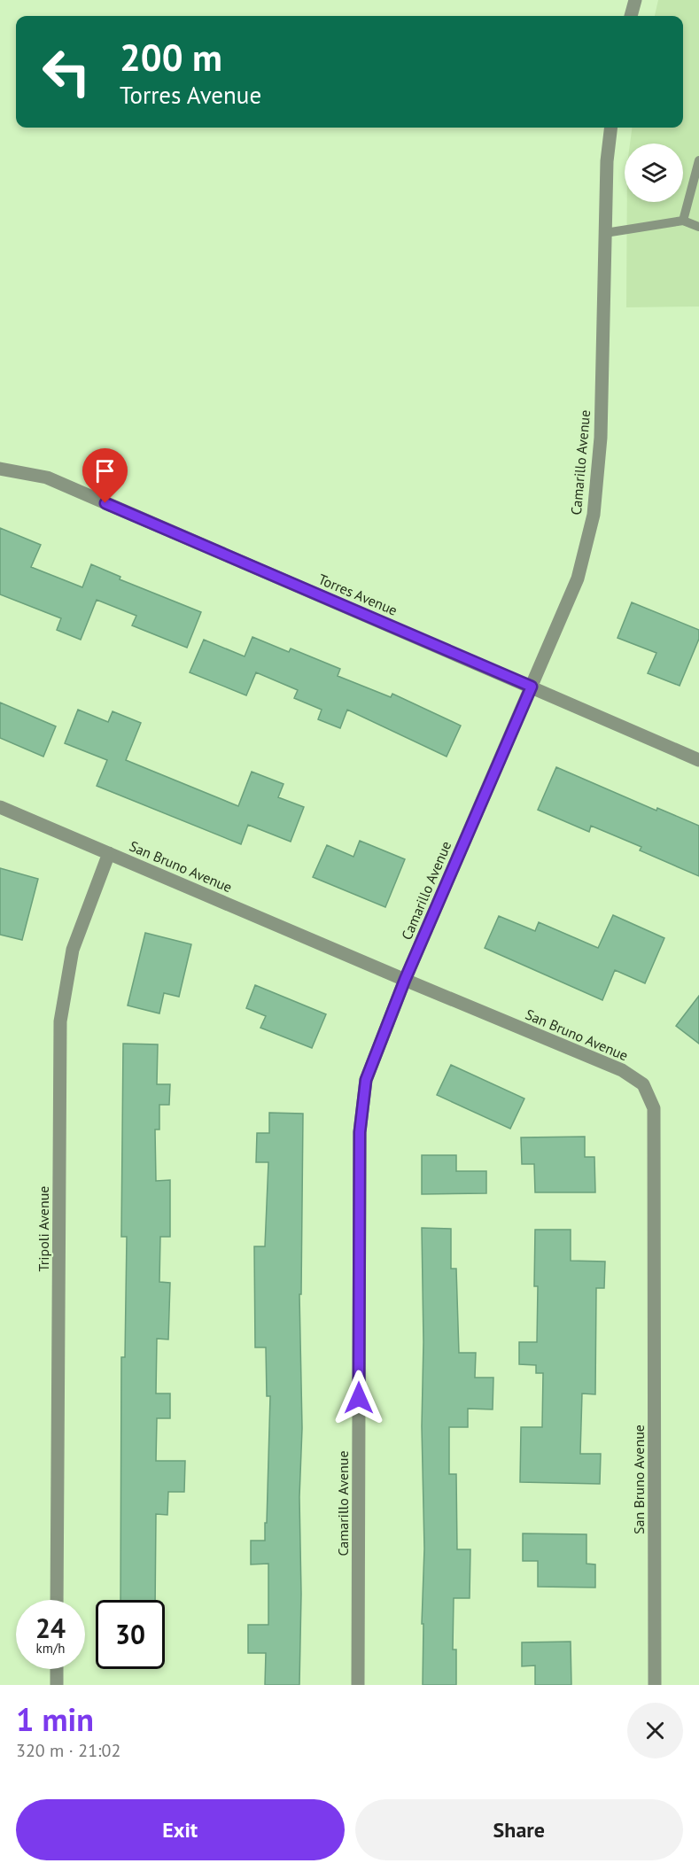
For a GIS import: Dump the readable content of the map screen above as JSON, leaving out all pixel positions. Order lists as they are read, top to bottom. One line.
{"streets":{"street":["Camarillo Avenue","Torres Avenue","San Bruno Avenue","Tripoli Avenue"]},"crossings":[["Camarillo Avenue","Torres Avenue"],["Camarillo Avenue","San Bruno Avenue"],["San Bruno Avenue","Tripoli Avenue"]],"page":{"turn":["200 m","Torres Avenue"],"speed":"24 km/h","limit":"30","heading":["1 min","320 m · 21:02"],"buttons":["Exit","Share"]}}
